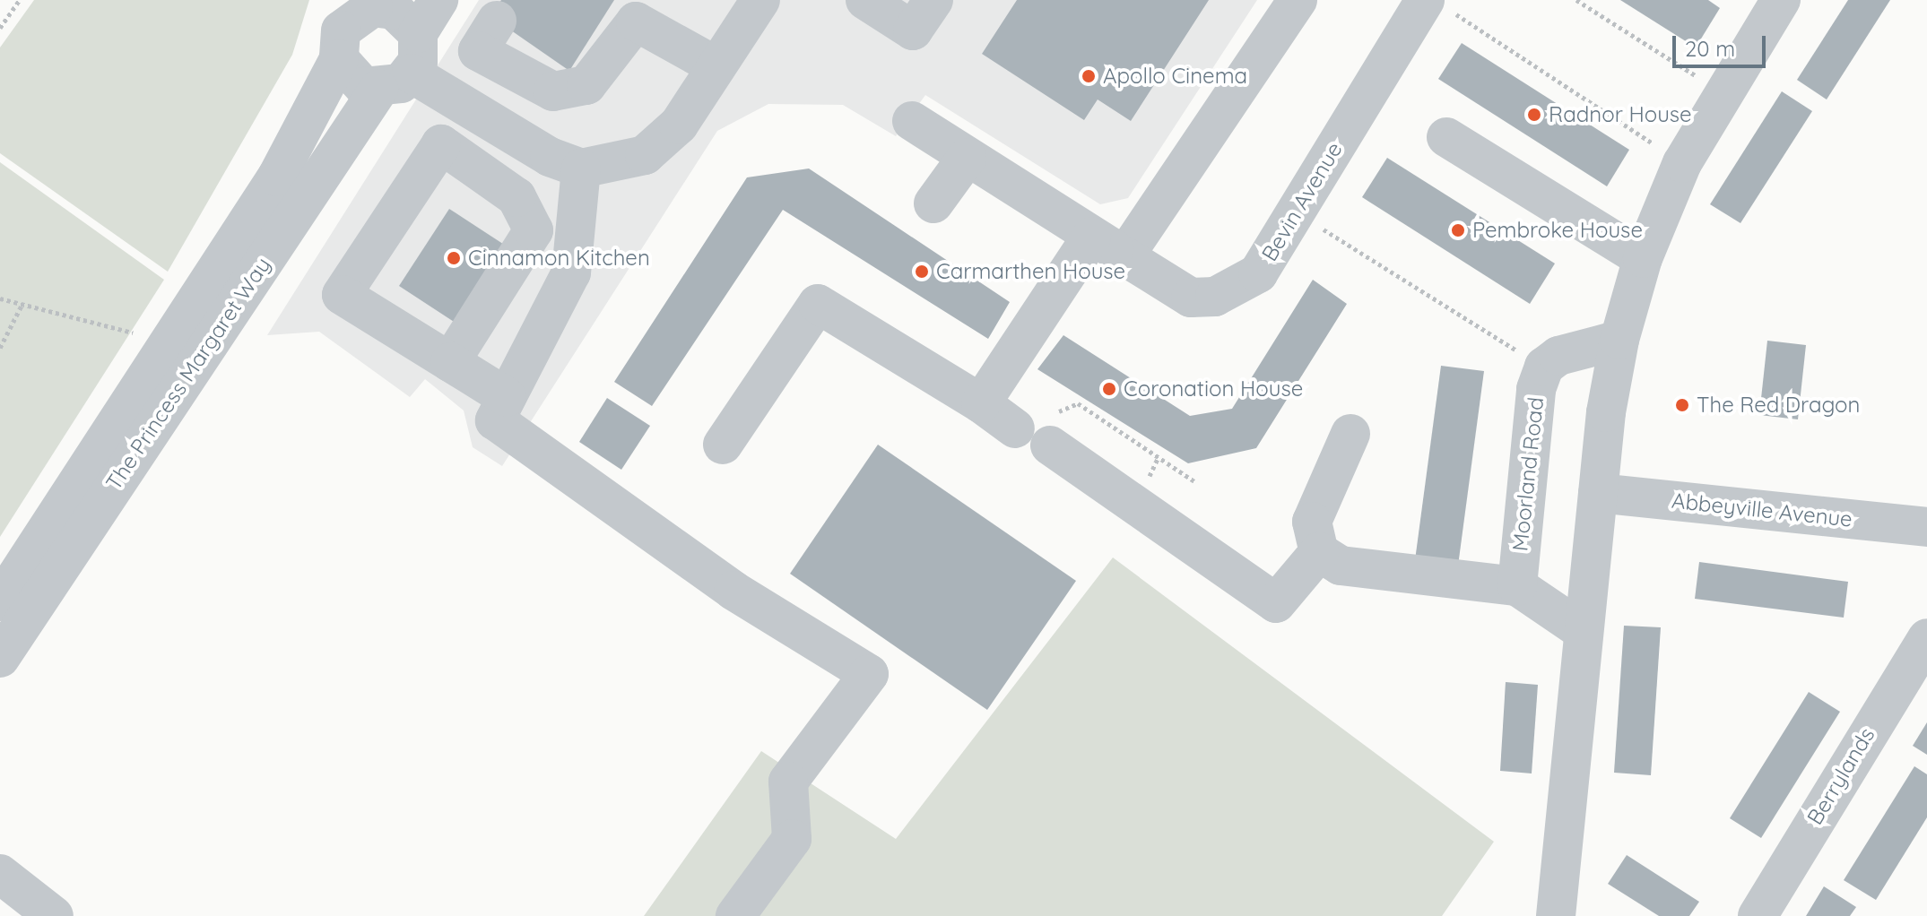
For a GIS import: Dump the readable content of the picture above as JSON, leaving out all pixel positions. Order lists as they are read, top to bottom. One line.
{"streets":{"street":["Bevin Avenue","The Princess Margaret Way","Moorland Road","Abbeyville Avenue","Berrylands"]},"places":["Apollo Cinema","Radnor House","Pembroke House","Cinnamon Kitchen","Carmarthen House","Coronation House","The Red Dragon"],"scale_bar":"20 m"}
